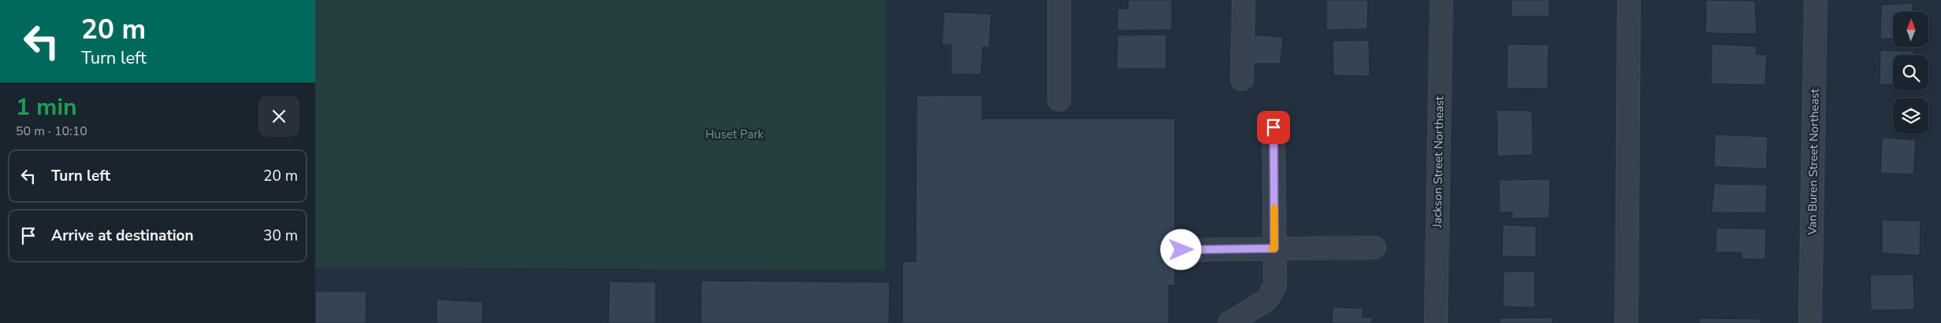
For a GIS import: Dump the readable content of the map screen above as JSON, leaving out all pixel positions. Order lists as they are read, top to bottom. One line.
{"streets":{"street":["Jackson Street Northeast","Van Buren Street Northeast"]},"parks":["Huset Park"],"north":"top","page":{"turn":["20 m","Turn left"],"heading":["1 min","50 m · 10:10"],"list":[{"name":"Turn left","value":"20 m"},{"name":"Arrive at destination","value":"30 m"}]}}
